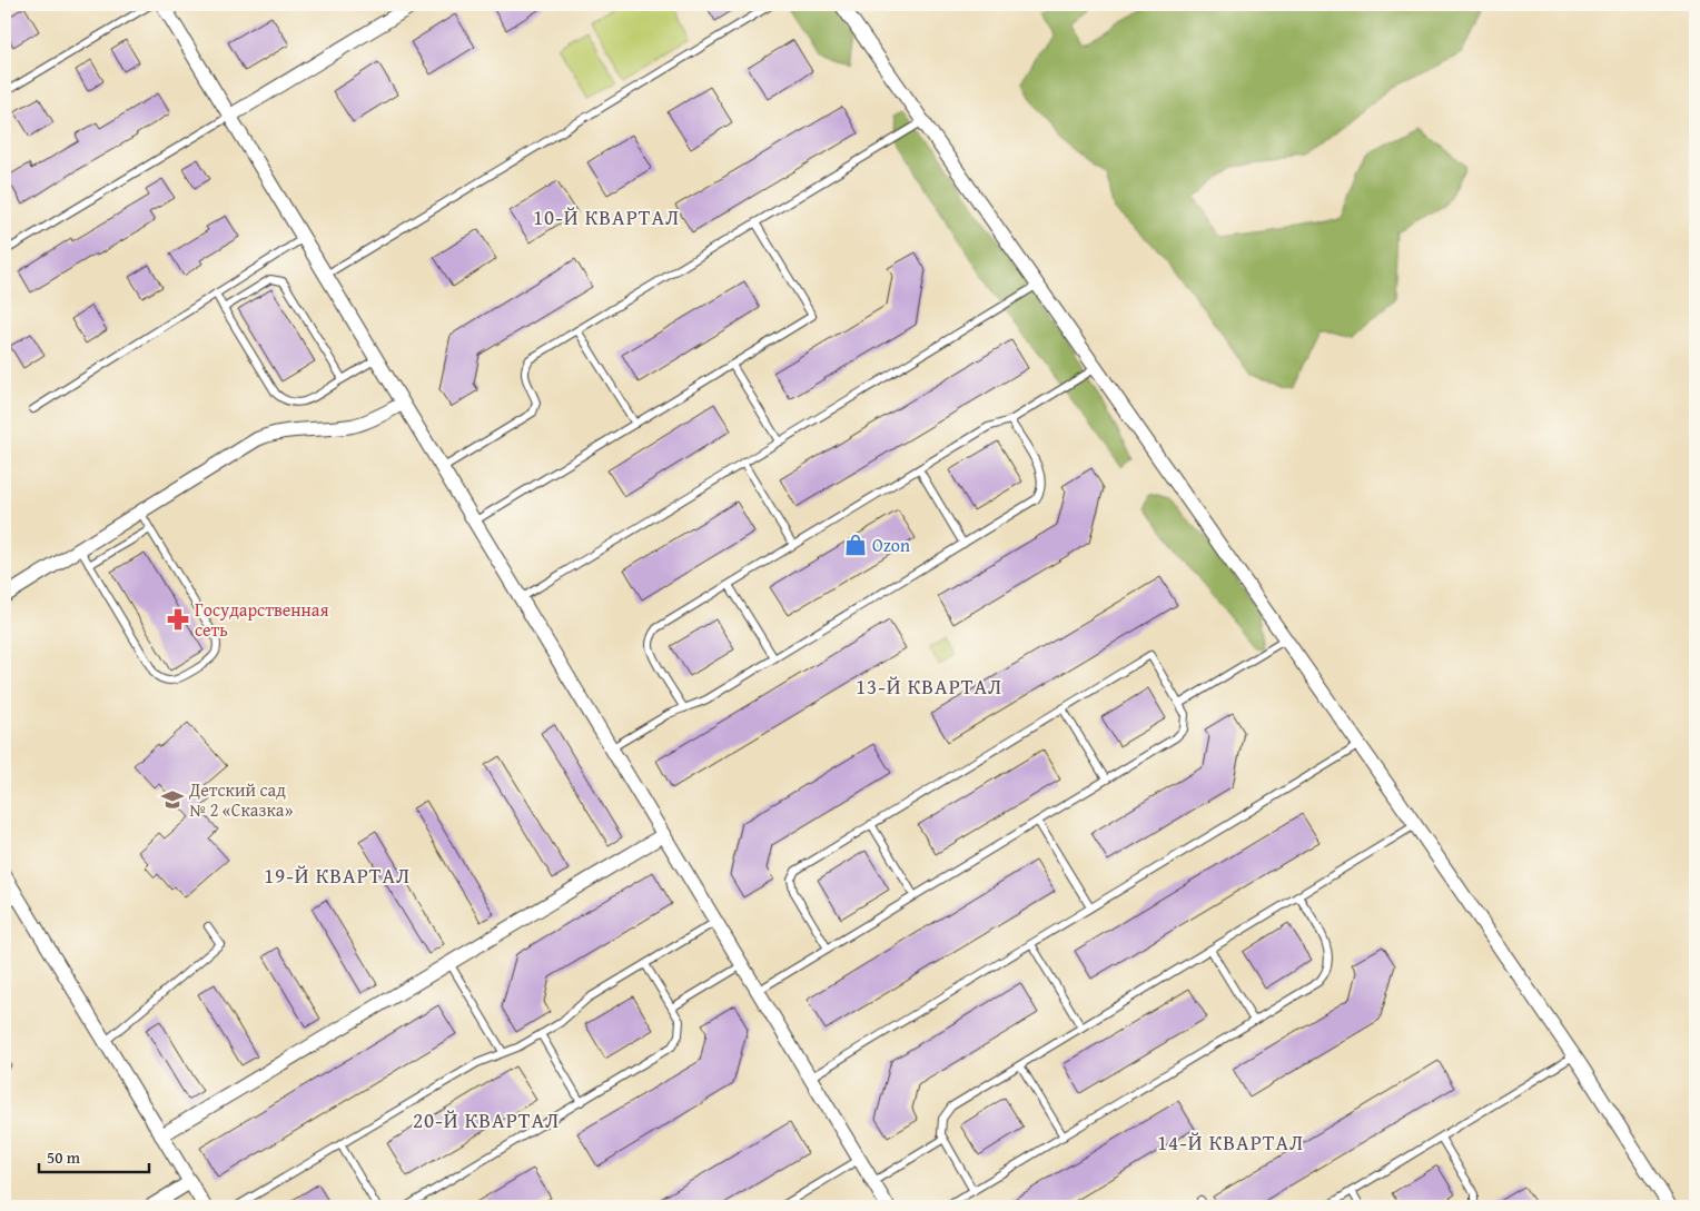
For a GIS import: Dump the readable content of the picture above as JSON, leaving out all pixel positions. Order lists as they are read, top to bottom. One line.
{"districts":["10-Й КВАРТАЛ","13-Й КВАРТАЛ","19-Й КВАРТАЛ","20-Й КВАРТАЛ","14-Й КВАРТАЛ"],"places":{"shop":["Ozon"],"pharmacy":["Государственная сеть"],"school or university":["Детский сад № 2 «Сказка»"]},"scale_bar":"50 m"}
